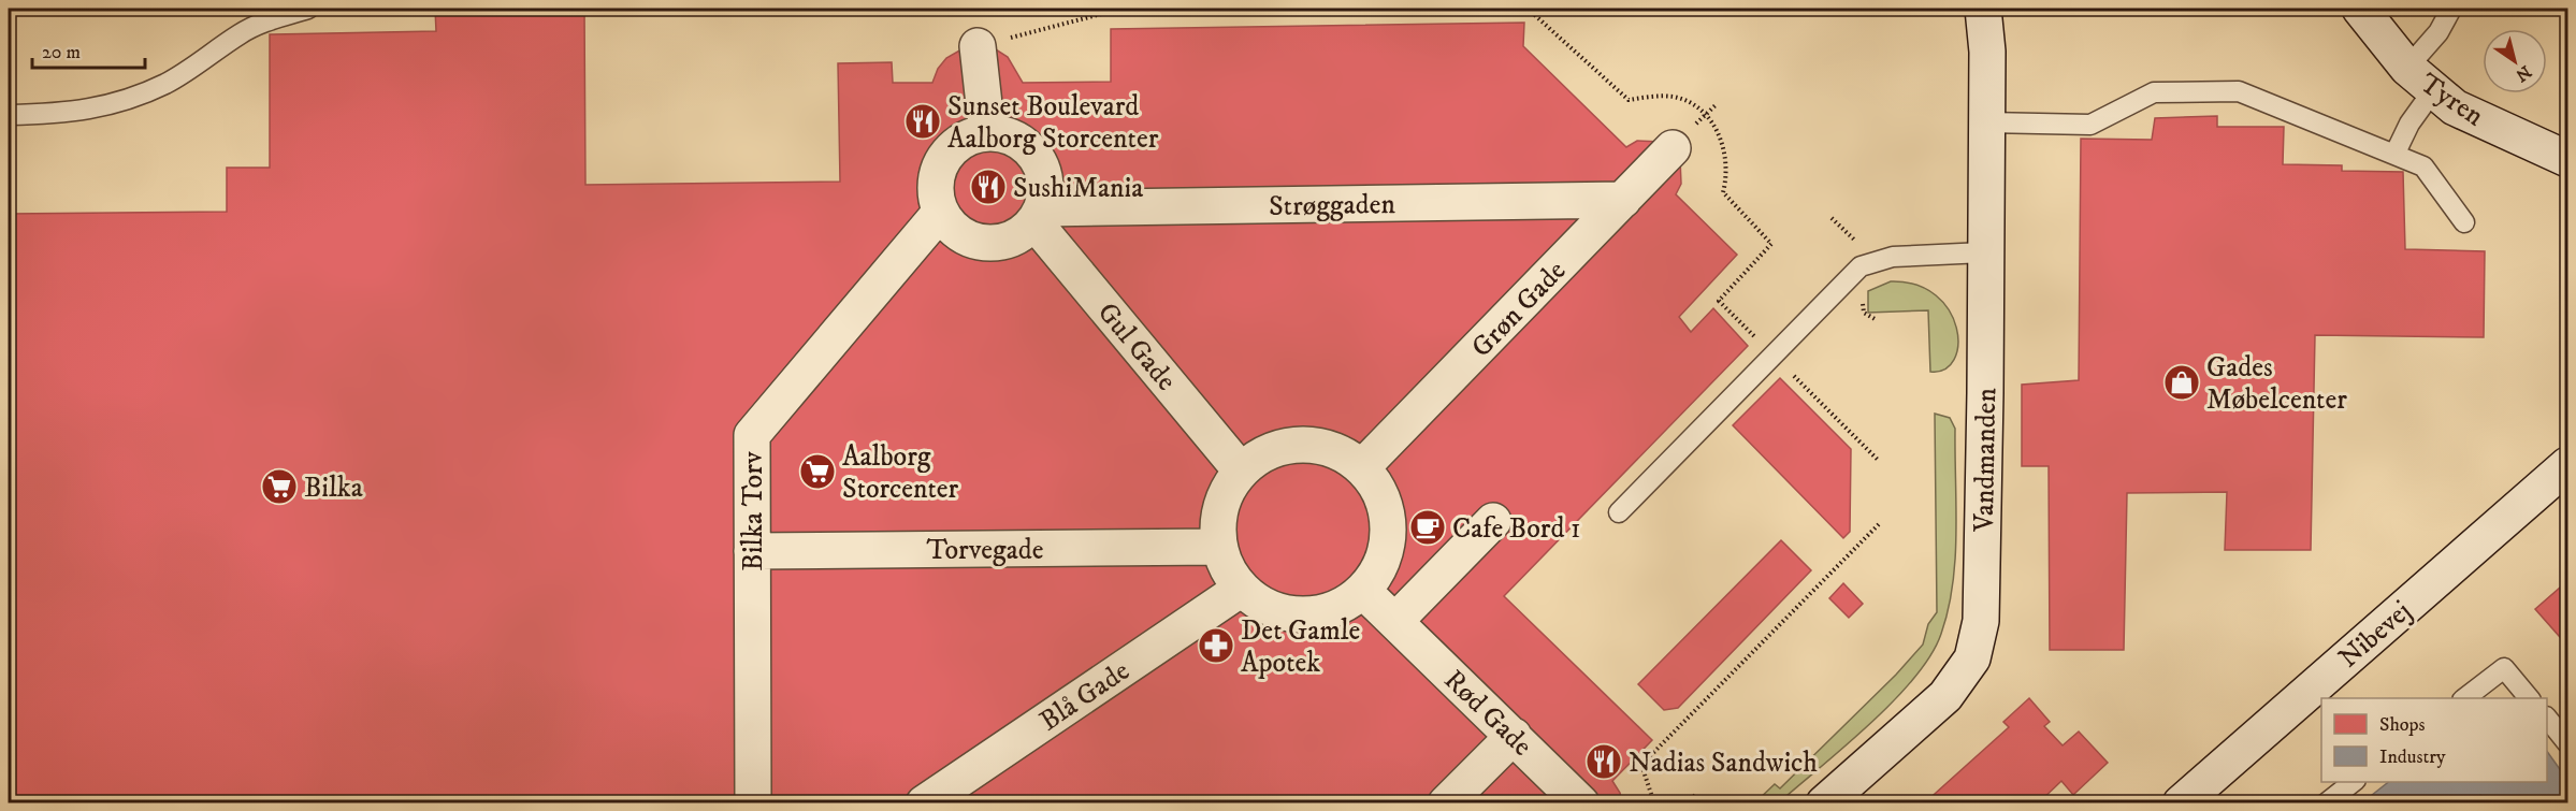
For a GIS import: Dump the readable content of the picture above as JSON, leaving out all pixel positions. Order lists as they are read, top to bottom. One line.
{"streets":{"street":["Tyren","Strøggaden","Grøn Gade","Gul Gade","Vandmanden","Bilka Torv","Torvegade","Nibevej","Blå Gade","Rød Gade"]},"crossings":[["Strøggaden","Grøn Gade"],["Strøggaden","Gul Gade"],["Strøggaden","Bilka Torv"],["Grøn Gade","Gul Gade"],["Grøn Gade","Torvegade"],["Grøn Gade","Blå Gade"],["Grøn Gade","Rød Gade"],["Gul Gade","Bilka Torv"],["Gul Gade","Torvegade"],["Gul Gade","Blå Gade"],["Gul Gade","Rød Gade"],["Bilka Torv","Torvegade"],["Torvegade","Blå Gade"],["Torvegade","Rød Gade"],["Blå Gade","Rød Gade"]],"places":{"restaurant":["Sunset Boulevard Aalborg Storcenter","SushiMania","Nadias Sandwich"],"shop":["Gades Møbelcenter"],"supermarket":["Aalborg Storcenter","Bilka"],"cafe":["Cafe Bord 1"],"pharmacy":["Det Gamle Apotek"]},"legend":["Shops","Industry"],"scale_bar":"20 m","north":"bottom right"}
